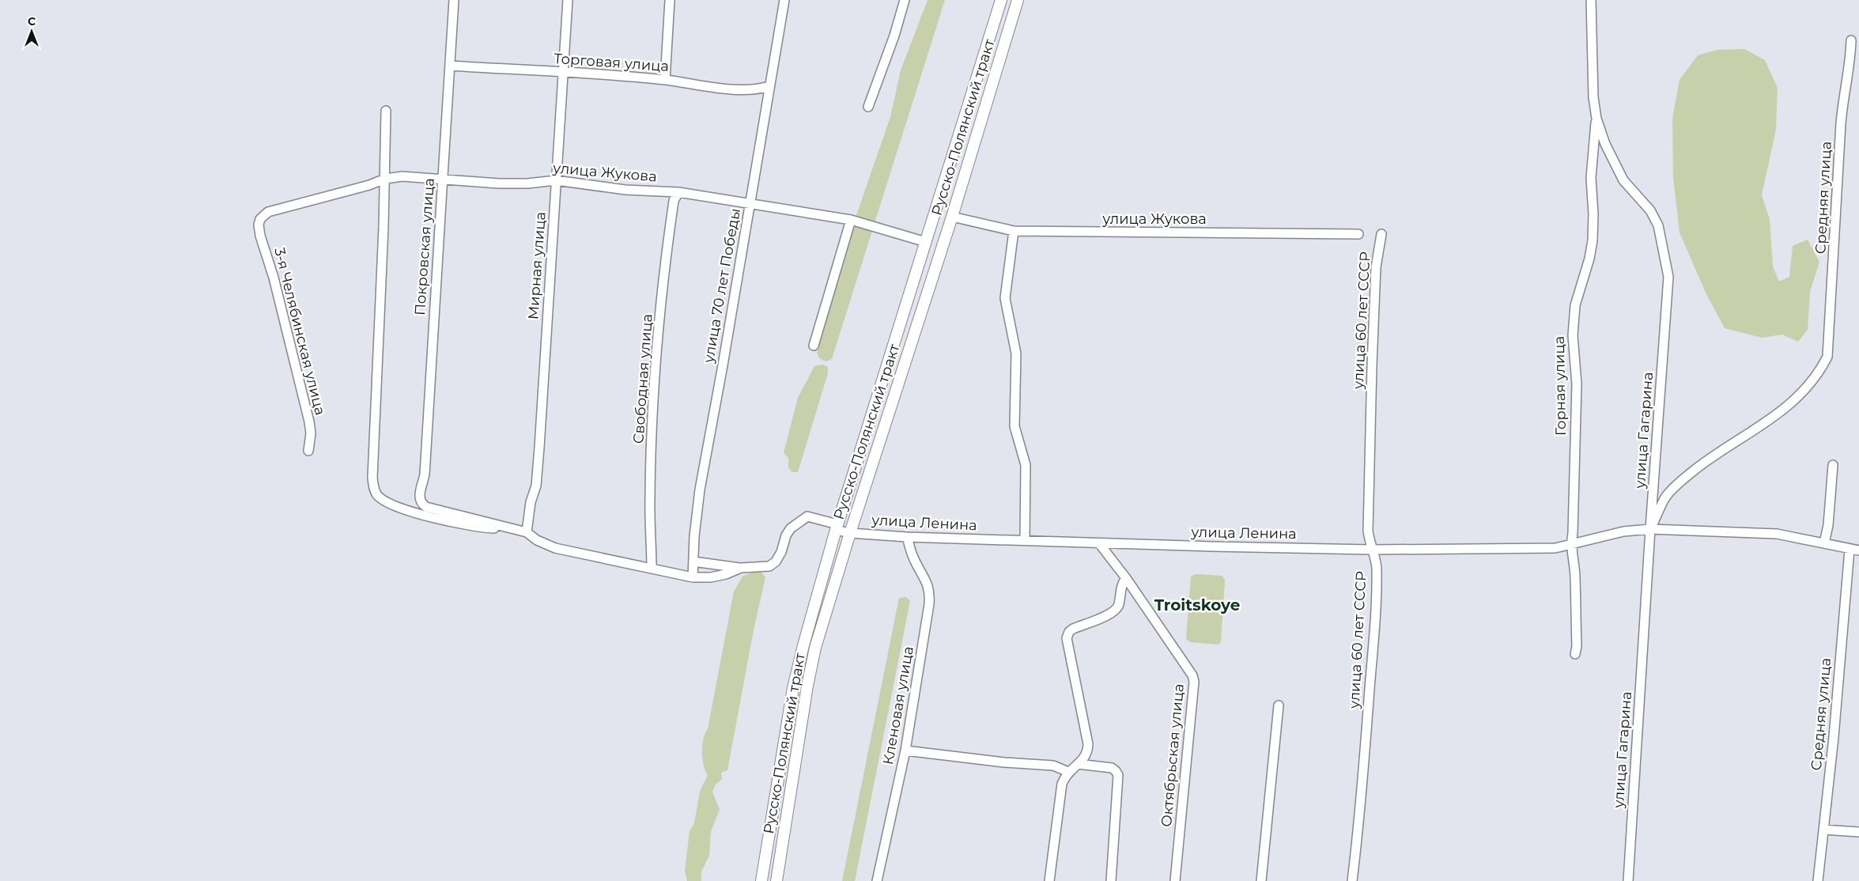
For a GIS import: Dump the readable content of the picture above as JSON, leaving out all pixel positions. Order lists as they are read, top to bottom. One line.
{"streets":{"main road":["Русско-Полянский тракт"],"street":["Торговая улица","улица Жукова","Средняя улица","Покровская улица","Мирная улица","улица 70 лет Победы","улица 60 лет СССР","3-я Челябинская улица","Свободная улица","Горная улица","улица Гагарина","улица Ленина","Кленовая улица","Октябрьская улица"]},"crossings":[["Торговая улица","Покровская улица"],["Торговая улица","Мирная улица"],["Торговая улица","улица 70 лет Победы"],["Русско-Полянский тракт","улица Жукова"],["Русско-Полянский тракт","улица Ленина"],["улица Жукова","Покровская улица"],["улица Жукова","Мирная улица"],["улица Жукова","улица 70 лет Победы"],["улица Жукова","3-я Челябинская улица"],["улица Жукова","Свободная улица"],["Средняя улица","улица Гагарина"],["Средняя улица","улица Ленина"],["улица 60 лет СССР","улица Ленина"],["Горная улица","улица Гагарина"],["Горная улица","улица Ленина"],["улица Гагарина","улица Ленина"],["улица Ленина","Кленовая улица"],["улица Ленина","Октябрьская улица"]],"districts":["Troitskoye"],"north":"top"}
